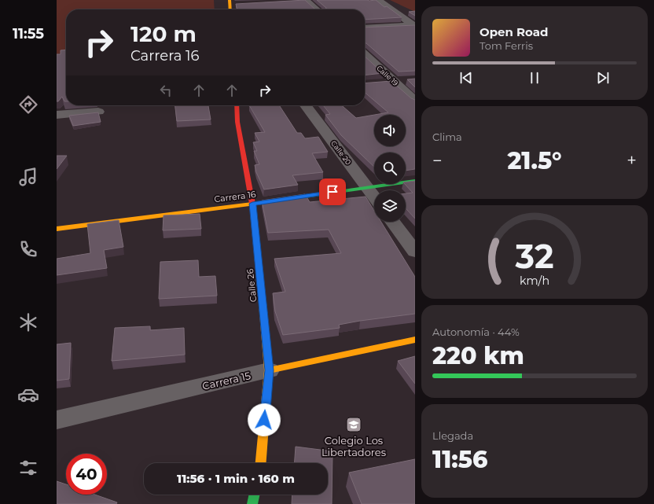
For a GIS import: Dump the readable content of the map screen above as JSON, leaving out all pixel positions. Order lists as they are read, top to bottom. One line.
{"streets":{"street":["Calle 19","Calle 20","Carrera 16","Calle 26","Carrera 15"]},"crossings":[["Calle 20","Carrera 16"],["Carrera 16","Calle 26"],["Calle 26","Carrera 15"]],"places":{"school or university":["Colegio Los Libertadores"]},"page":{"tabs":"11:55","turn":["120 m","Carrera 16"],"song":["Open Road","Tom Ferris"],"tile":["Clima",["Autonomía · 44%","220 km"],["Llegada","11:56"]],"heat":["−","21.5°","+"],"limit":"40","trip":"11:56 · 1 min · 160 m","gauge":["32","km/h"]}}
